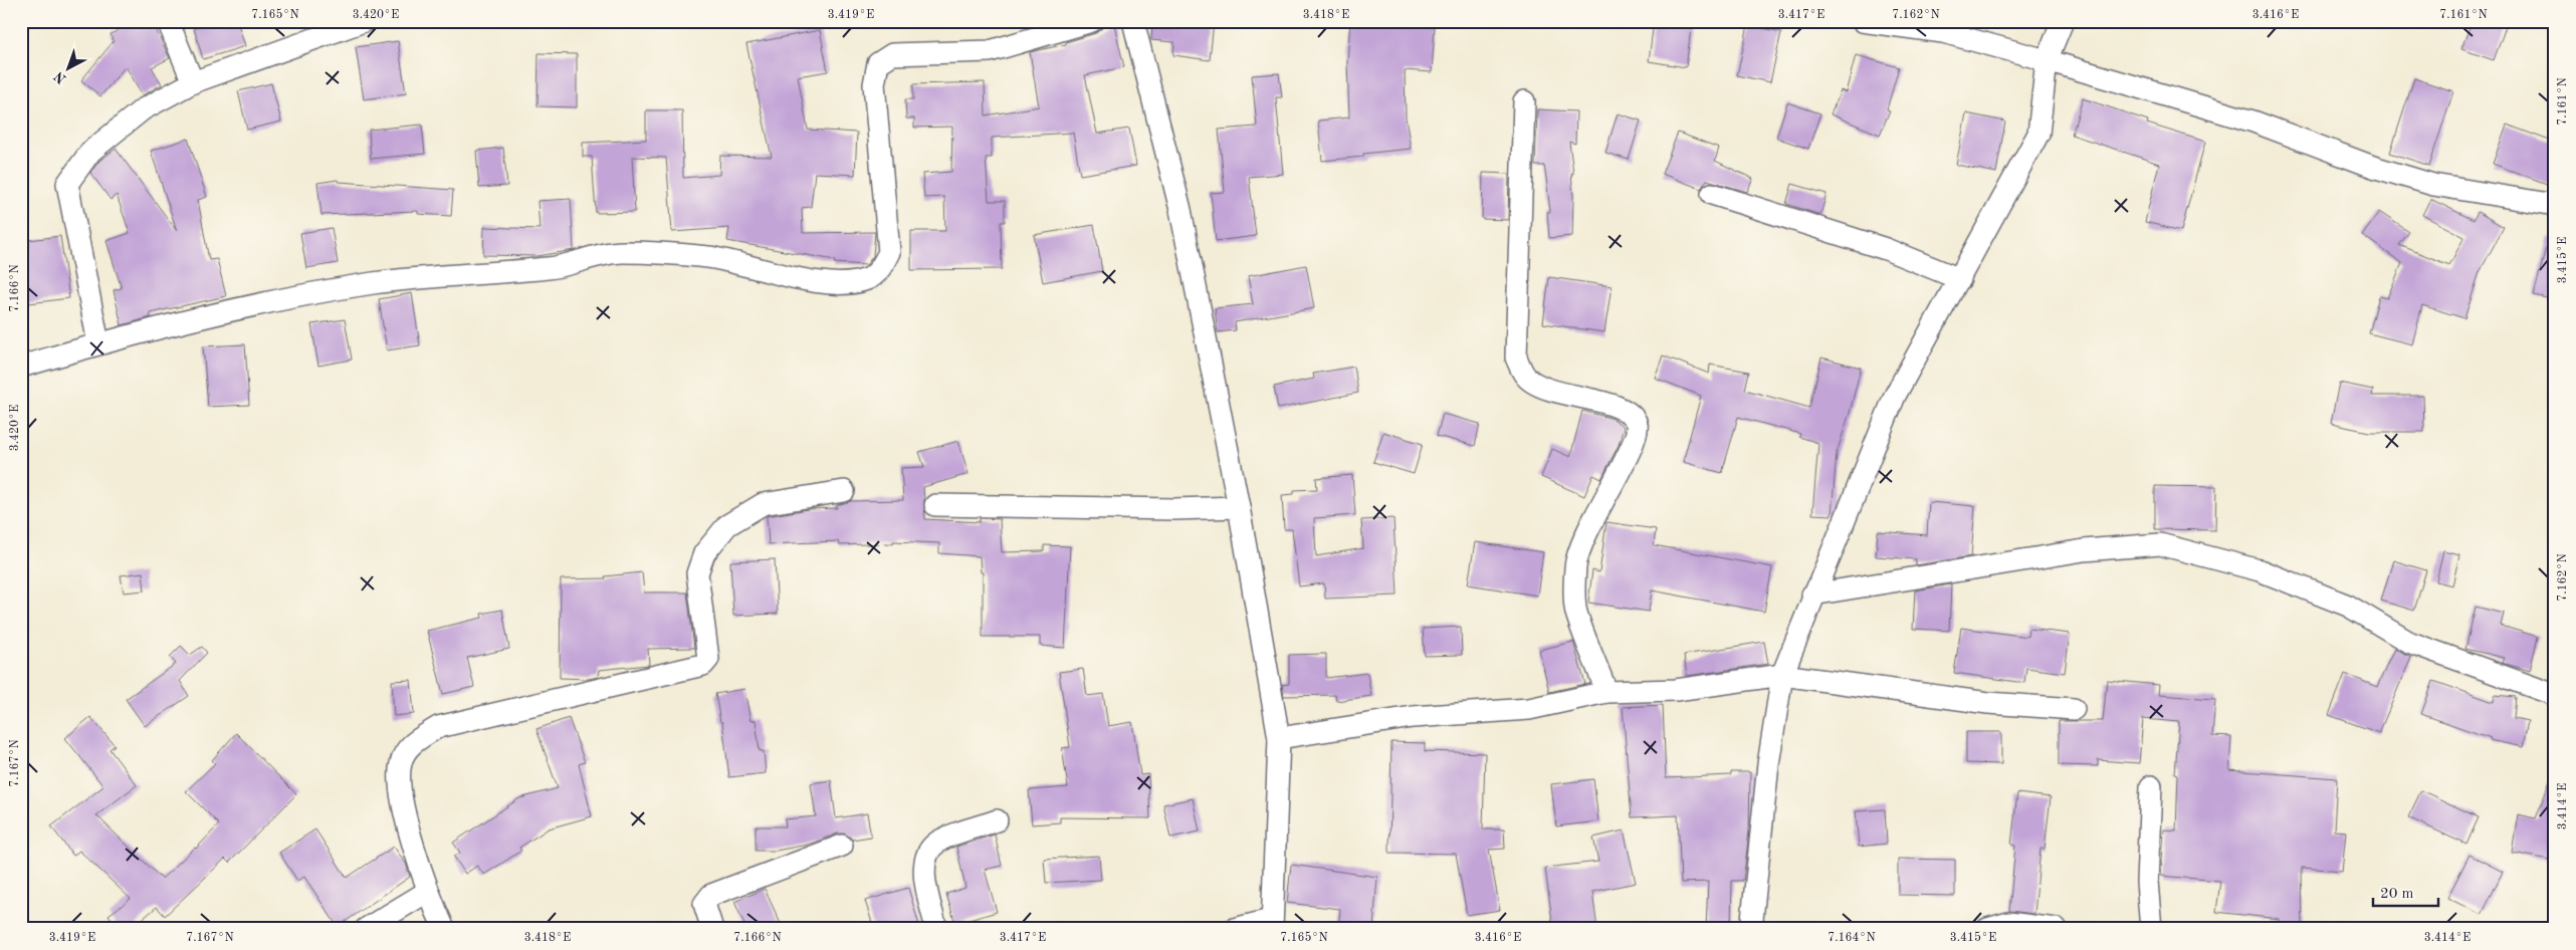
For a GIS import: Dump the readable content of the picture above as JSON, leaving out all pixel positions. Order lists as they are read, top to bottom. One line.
{"scale_bar":"20 m","north":"bottom left","coordinates":["7.165°N","3.420°E","3.419°E","3.418°E","3.417°E","7.162°N","3.416°E","7.161°N","3.415°E","7.166°N","7.167°N","3.414°E","7.164°N"]}
